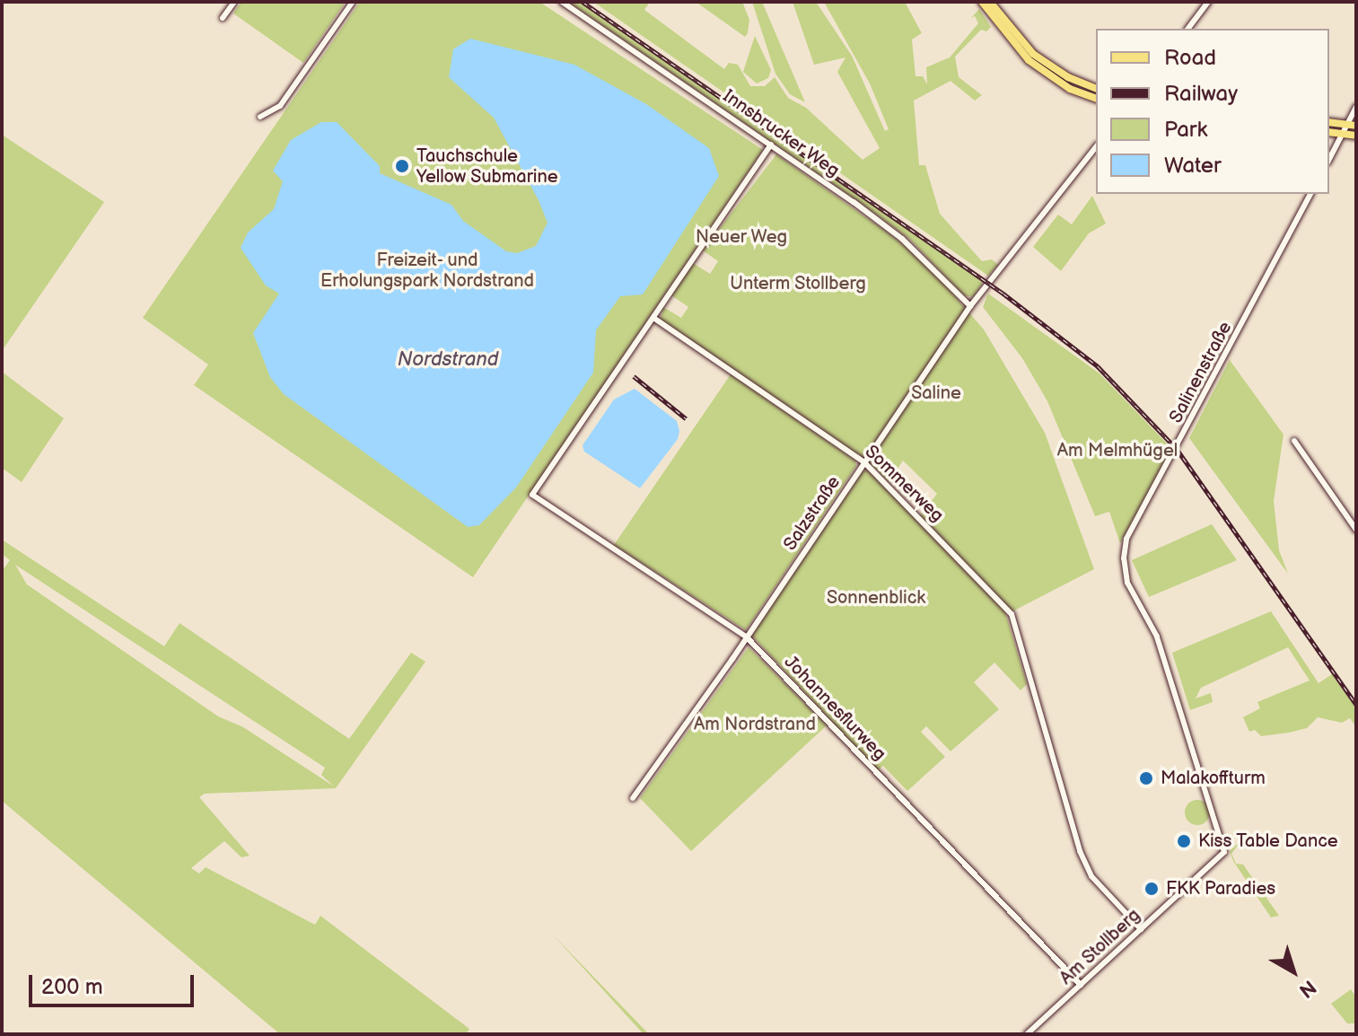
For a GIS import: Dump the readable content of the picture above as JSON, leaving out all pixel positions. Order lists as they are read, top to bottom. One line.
{"streets":{"street":["Innsbrucker Weg","Salinenstraße","Sommerweg","Salzstraße","Johannesflurweg","Am Stollberg"]},"crossings":[["Innsbrucker Weg","Salzstraße"],["Salinenstraße","Am Stollberg"],["Sommerweg","Salzstraße"],["Sommerweg","Johannesflurweg"],["Sommerweg","Am Stollberg"],["Salzstraße","Johannesflurweg"],["Johannesflurweg","Am Stollberg"]],"water":["Nordstrand"],"parks":["Neuer Weg","Freizeit- und Erholungspark Nordstrand","Unterm Stollberg","Saline","Am Melmhügel","Sonnenblick","Am Nordstrand"],"places":["Tauchschule Yellow Submarine","Malakoffturm","Kiss Table Dance","FKK Paradies"],"legend":["Road","Railway","Park","Water"],"scale_bar":"200 m","north":"bottom right"}
